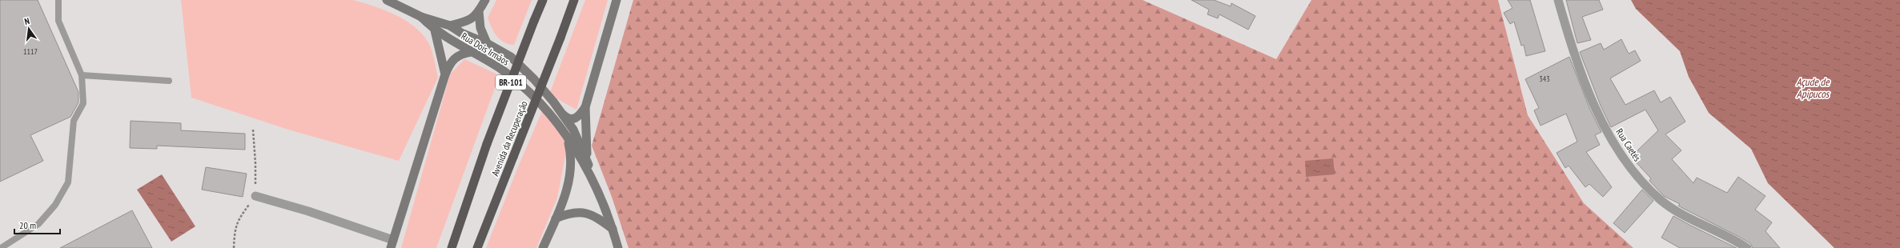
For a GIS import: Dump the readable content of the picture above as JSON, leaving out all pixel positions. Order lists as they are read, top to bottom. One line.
{"streets":{"highway":["BR-101","Avenida da Recuperação"],"main road":["Rua Dois Irmãos"],"street":["Rua Caetés"]},"water":["Açude de Apipucos"],"house_numbers":["1117","343"],"scale_bar":"20 m","north":"top"}
